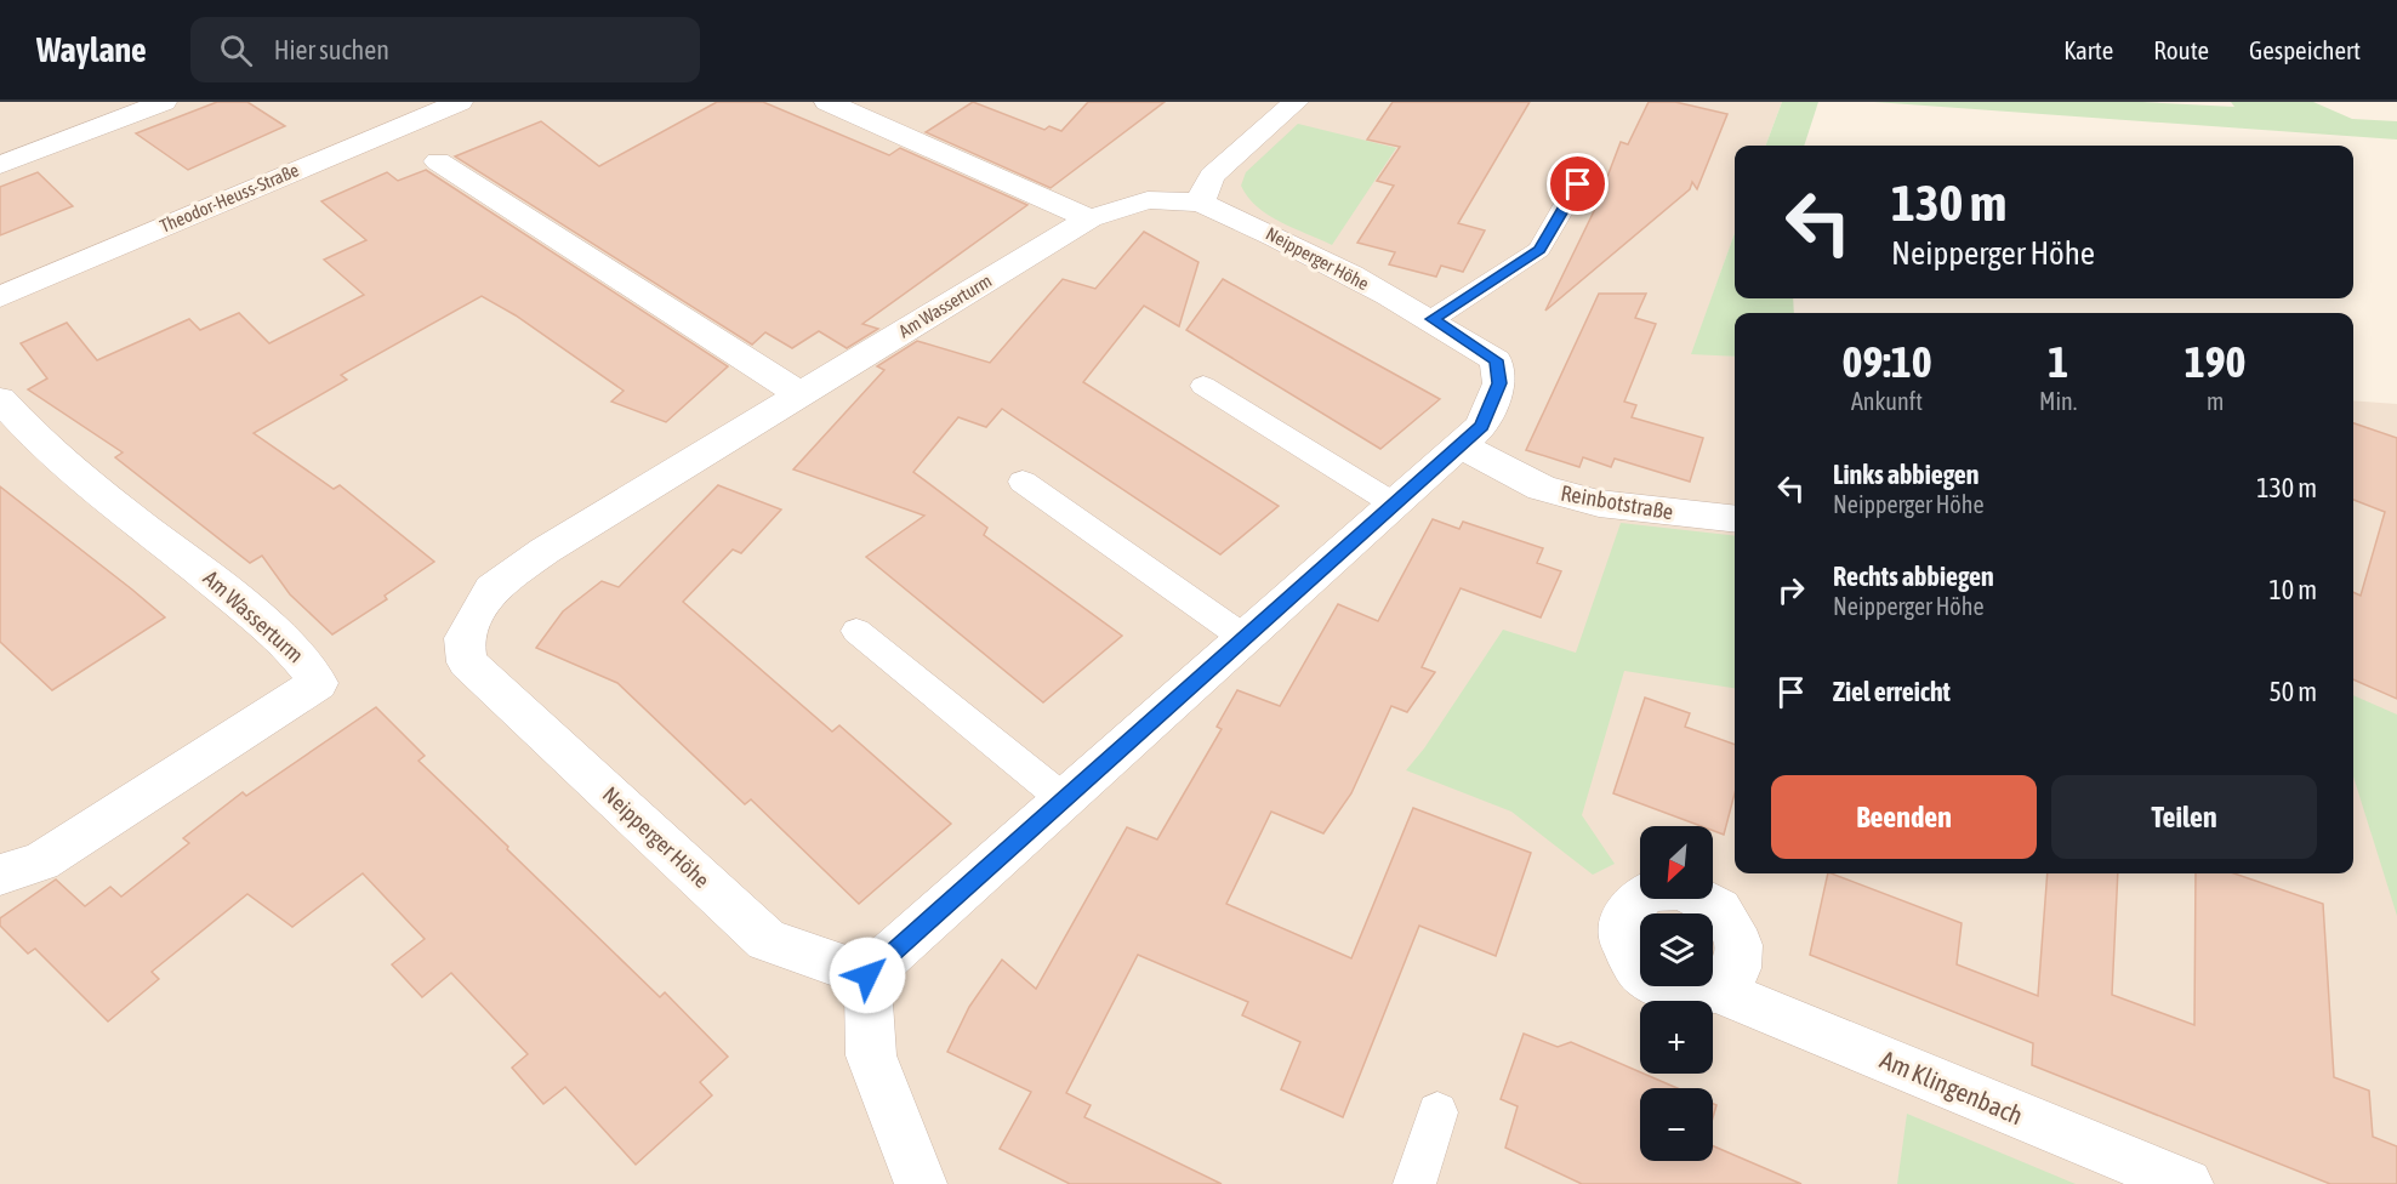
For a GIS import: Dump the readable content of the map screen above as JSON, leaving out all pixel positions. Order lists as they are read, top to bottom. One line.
{"streets":{"street":["Theodor-Heuss-Straße","Neipperger Höhe","Am Wasserturm","Reinbotstraße","Am Klingenbach"]},"crossings":[["Neipperger Höhe","Am Wasserturm"],["Neipperger Höhe","Reinbotstraße"]],"north":"bottom left","page":{"header":"Waylane","search":"Hier suchen","nav":["Karte","Route","Gespeichert"],"turn":["130 m","Neipperger Höhe"],"eta":["09:10","Ankunft","1","Min.","190","m"],"list":[{"name":"Links abbiegen","note":"Neipperger Höhe","value":"130 m"},{"name":"Rechts abbiegen","note":"Neipperger Höhe","value":"10 m"},{"name":"Ziel erreicht","value":"50 m"}],"buttons":["Beenden","Teilen"],"map_buttons":["+","−"]}}
